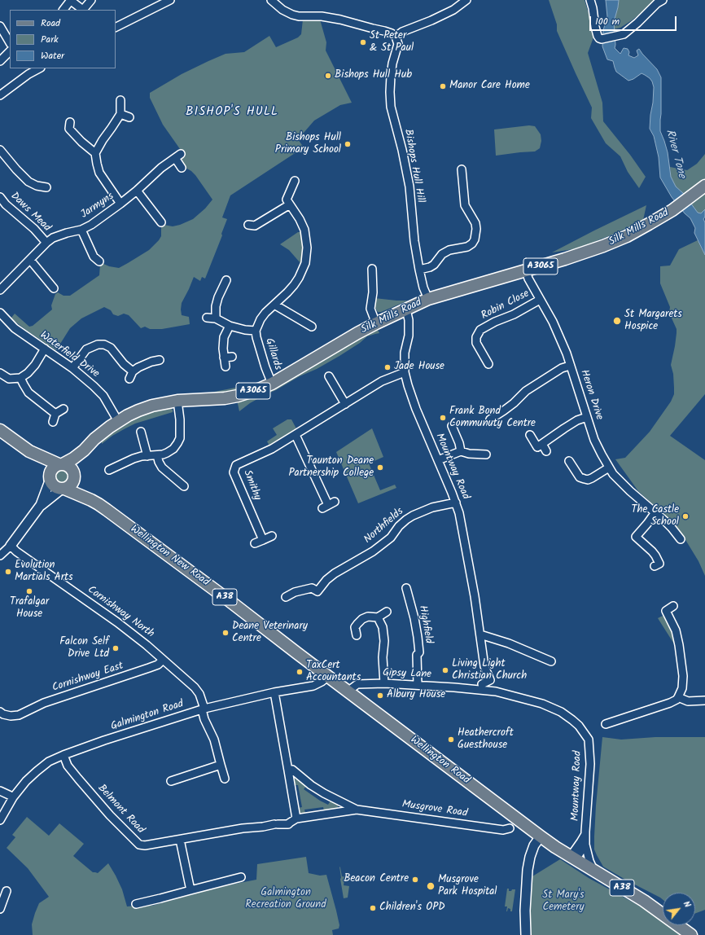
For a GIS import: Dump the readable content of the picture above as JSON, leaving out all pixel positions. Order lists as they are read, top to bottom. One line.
{"streets":{"main road":["Silk Mills Road","A3065","Wellington New Road","A38","Wellington Road"],"street":["Bishops Hull Hill","Jarmyns","Daws Mead","Robin Close","Gillards","Waterfield Drive","Heron Drive","Mountway Road","Smithy","Northfields","Cornishway North","Highfield","Gipsy Lane","Cornishway East","Galmington Road","Belmont Road","Musgrove Road"]},"crossings":[["Bishops Hull Hill","Silk Mills Road"],["Jarmyns","Daws Mead"],["Silk Mills Road","Gillards"],["Silk Mills Road","Waterfield Drive"],["Silk Mills Road","Heron Drive"],["Silk Mills Road","Mountway Road"],["Silk Mills Road","Wellington New Road"],["Silk Mills Road","A38"],["Robin Close","Heron Drive"],["Mountway Road","Smithy"],["Mountway Road","Northfields"],["Mountway Road","A38"],["Mountway Road","Gipsy Lane"],["Wellington New Road","A38"],["Wellington New Road","Gipsy Lane"],["Wellington New Road","Galmington Road"],["Wellington New Road","Wellington Road"],["A38","Wellington Road"],["Cornishway North","Cornishway East"],["Cornishway North","Galmington Road"],["Highfield","Gipsy Lane"],["Gipsy Lane","Wellington Road"],["Galmington Road","Belmont Road"],["Belmont Road","Musgrove Road"]],"districts":["BISHOP'S HULL"],"water":["River Tone"],"parks":["Galmington Recreation Ground","St Mary's Cemetery"],"places":["St Peter & St Paul","Bishops Hull Hub","Manor Care Home","Bishops Hull Primary School","St Margarets Hospice","Jade House","Frank Bond Communuty Centre","Taunton Deane Partnership College","The Castle School","Evolution Martials Arts","Trafalgar House","Deane Veterinary Centre","Falcon Self Drive Ltd","Living Light Christian Church","TaxCert Accountants","Albury House","Heathercroft Guesthouse","Beacon Centre","Musgrove Park Hospital","Children's OPD"],"legend":["Road","Park","Water"],"scale_bar":"100 m","north":"top right"}
